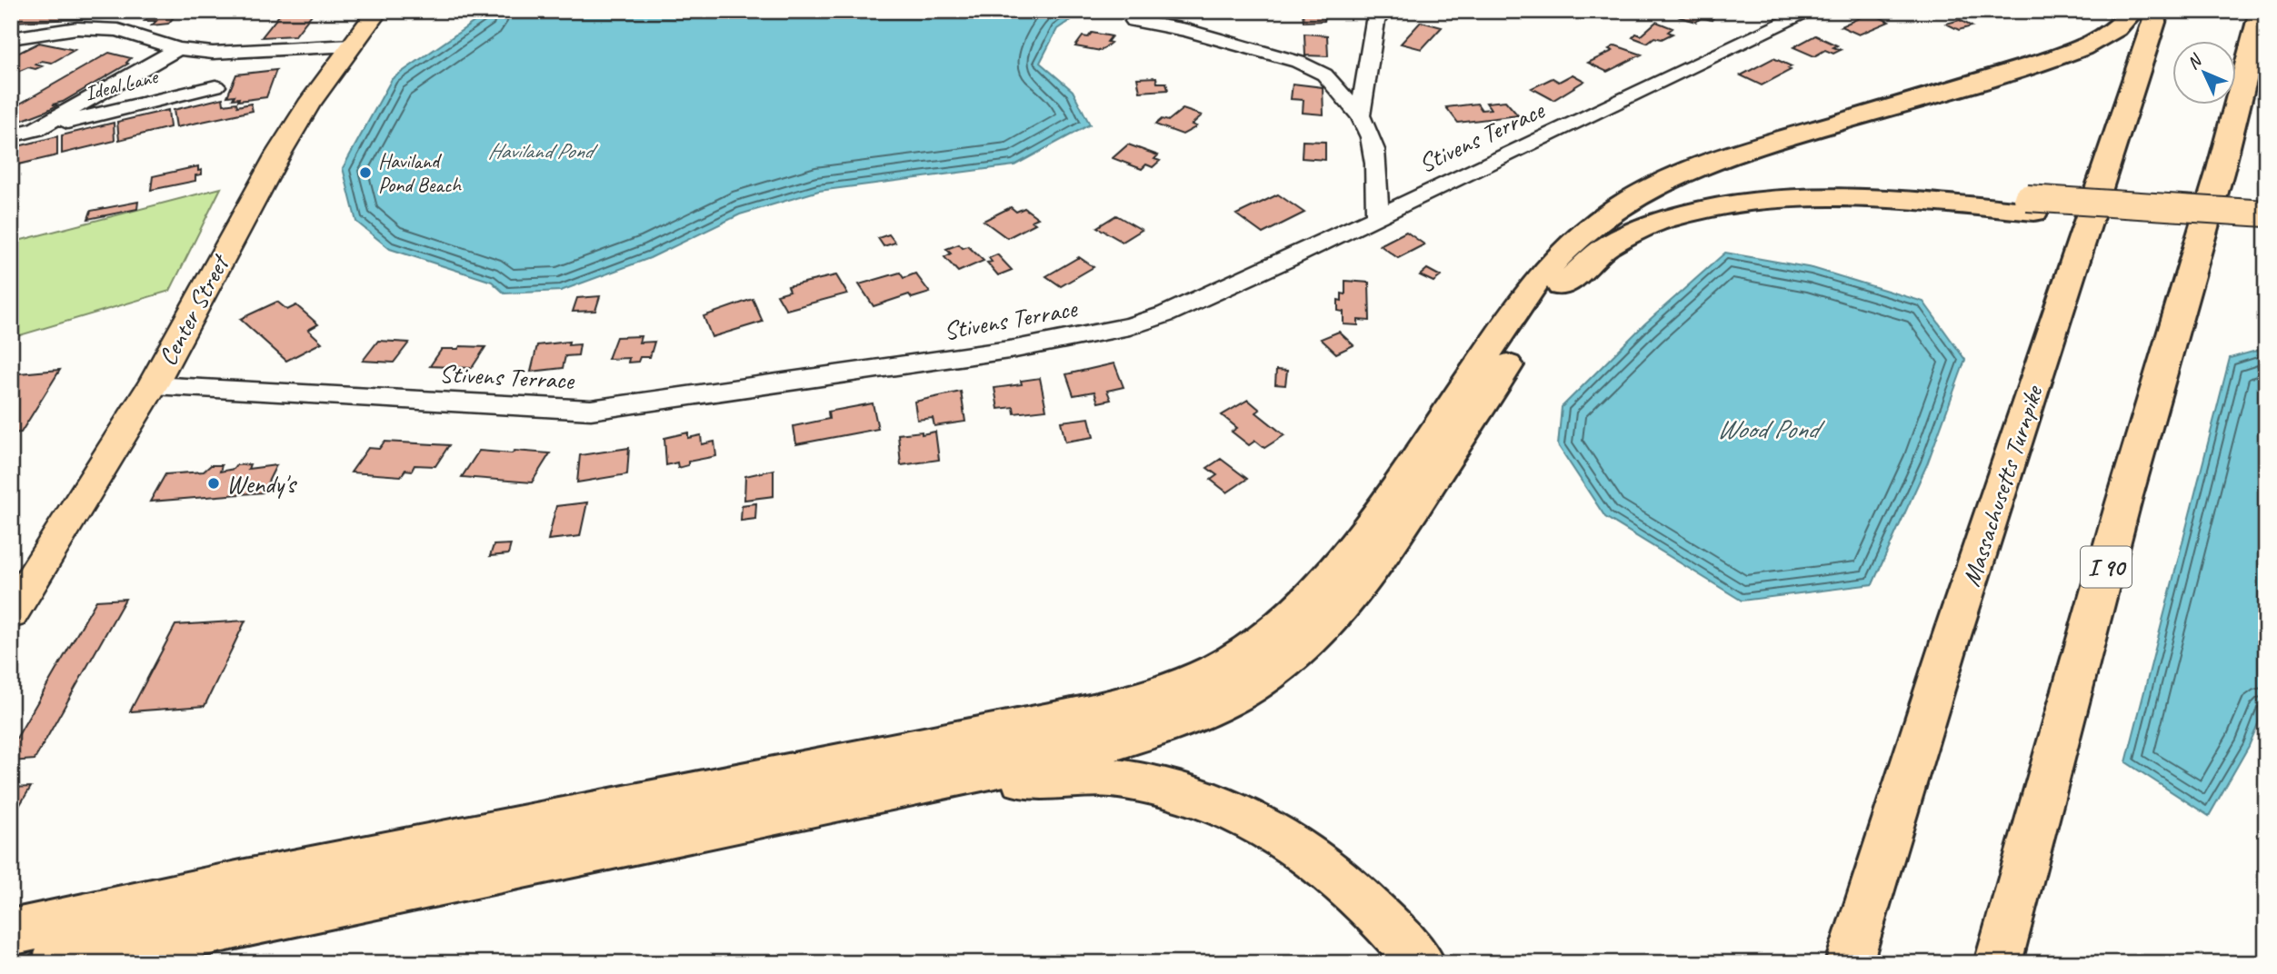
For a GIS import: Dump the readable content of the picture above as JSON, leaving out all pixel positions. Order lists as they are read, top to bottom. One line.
{"streets":{"highway":["Massachusetts Turnpike","I 90"],"main road":["Center Street"],"street":["Ideal Lane","Stivens Terrace"]},"crossings":[["Ideal Lane","Center Street"],["Stivens Terrace","Center Street"]],"water":["Haviland Pond","Wood Pond"],"places":["Haviland Pond Beach","Wendy's"],"north":"top left"}
